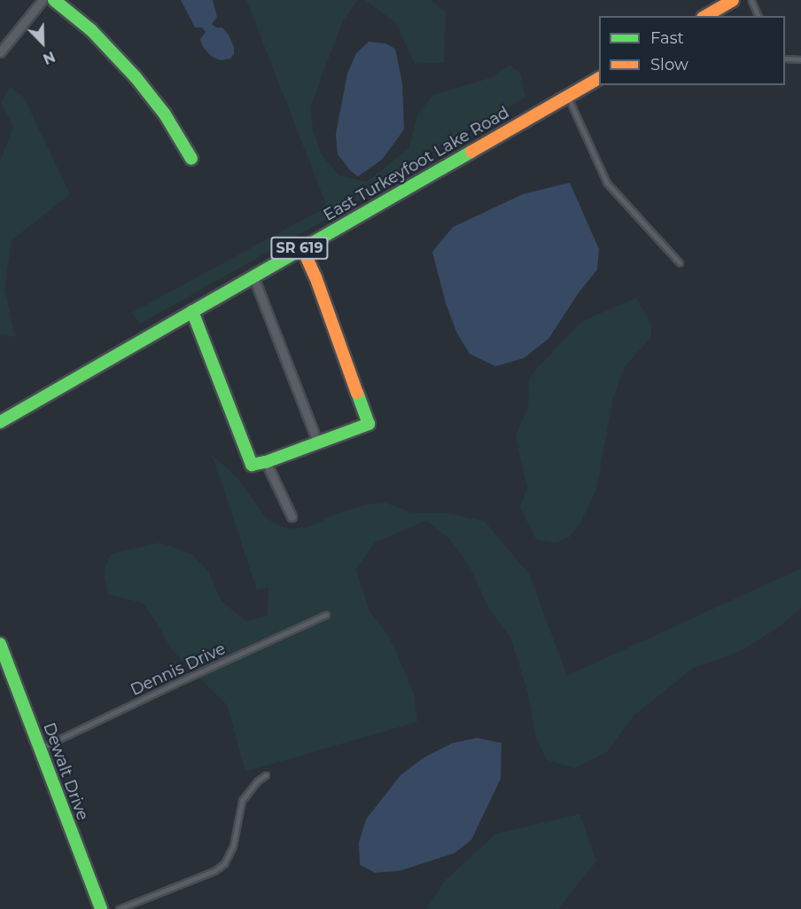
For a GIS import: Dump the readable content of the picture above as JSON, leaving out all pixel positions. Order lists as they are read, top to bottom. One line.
{"streets":{"street":["East Turkeyfoot Lake Road","SR 619","Dewalt Drive"],"lane":["Dennis Drive"]},"crossings":[["Dennis Drive","Dewalt Drive"]],"legend":["Fast","Slow"],"north":"bottom right"}
